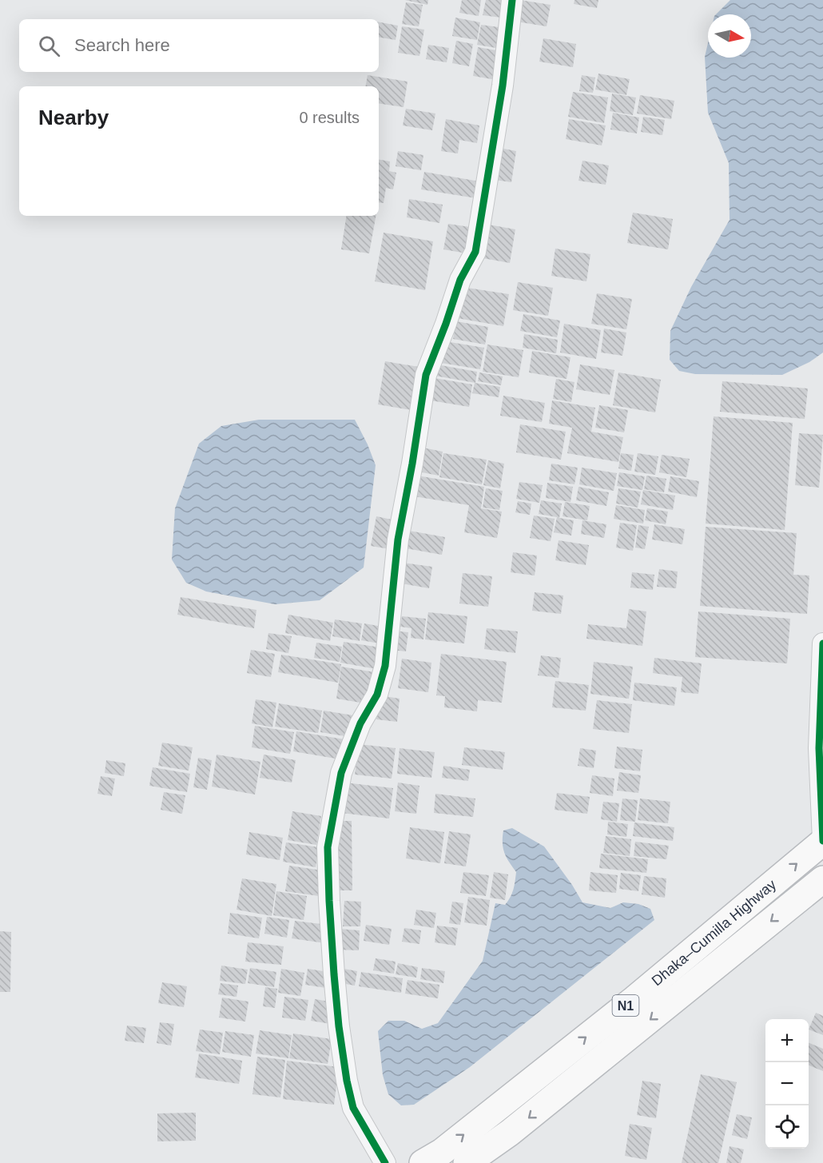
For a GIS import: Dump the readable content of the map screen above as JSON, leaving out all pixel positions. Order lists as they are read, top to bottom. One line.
{"streets":{"highway":["Dhaka–Cumilla Highway","N1"]},"north":"right","page":{"search":"Search here","heading":["Nearby","0 results"],"map_buttons":["+","−"]}}
